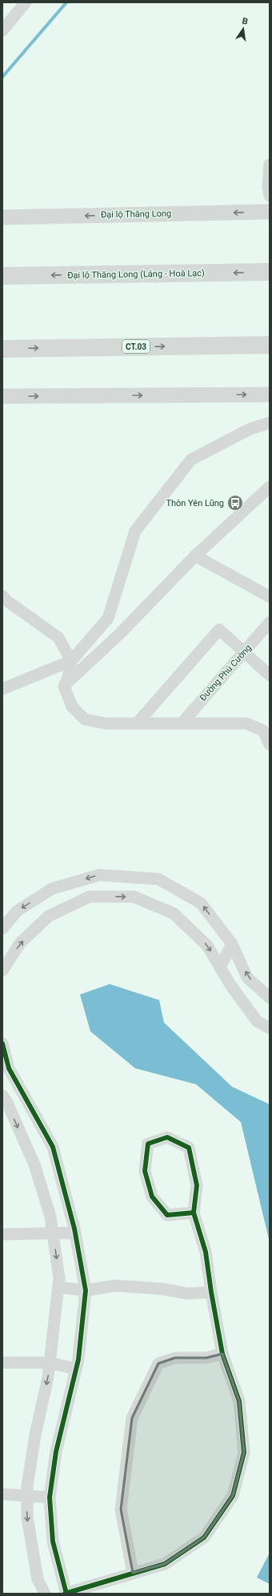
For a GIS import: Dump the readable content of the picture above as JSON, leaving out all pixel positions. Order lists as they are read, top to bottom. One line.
{"streets":{"highway":["Đại lộ Thăng Long (Láng - Hoà Lạc)","CT.03"],"main road":["Đại lộ Thăng Long"],"street":["Đường Phú Cường"]},"one_way":["Đại lộ Thăng Long"],"places":{"bus stop":["Thôn Yên Lũng"]},"north":"top"}
